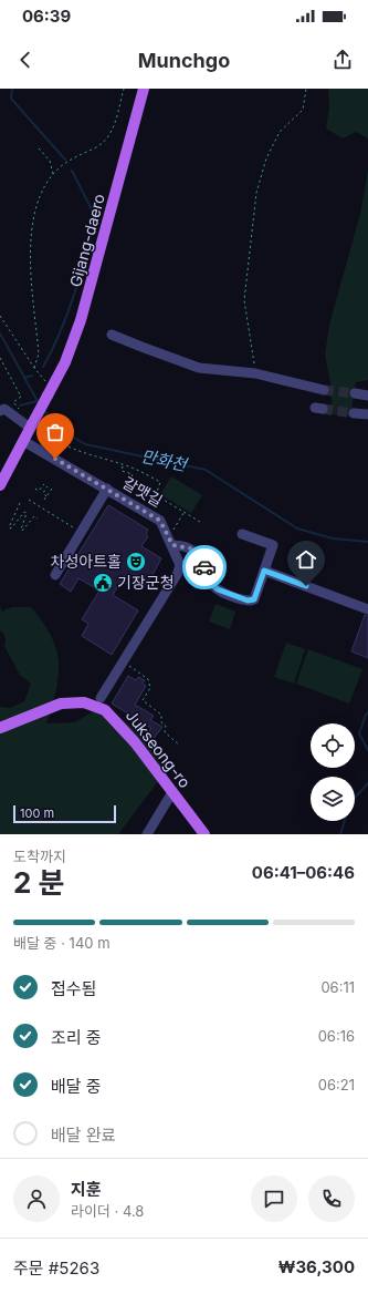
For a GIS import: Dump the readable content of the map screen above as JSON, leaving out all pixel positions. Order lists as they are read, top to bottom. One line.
{"streets":{"main road":["Gijang-daero","Jukseong-ro"],"street":["갈맷길"]},"water":["만화천"],"places":{"theatre":["차성아트홀"],"public building":["기장군청"]},"scale_bar":"100 m","page":{"status":"06:39","header":"Munchgo","scale":"100 m","heading":["2 분","도착까지","06:41–06:46"],"panel":["지훈","라이더 · 4.8","주문 #5263","₩36,300"],"bar":"배달 중 · 140 m","list":[["접수됨","06:11"],["조리 중","06:16"],["배달 중","06:21"],"배달 완료"]}}
